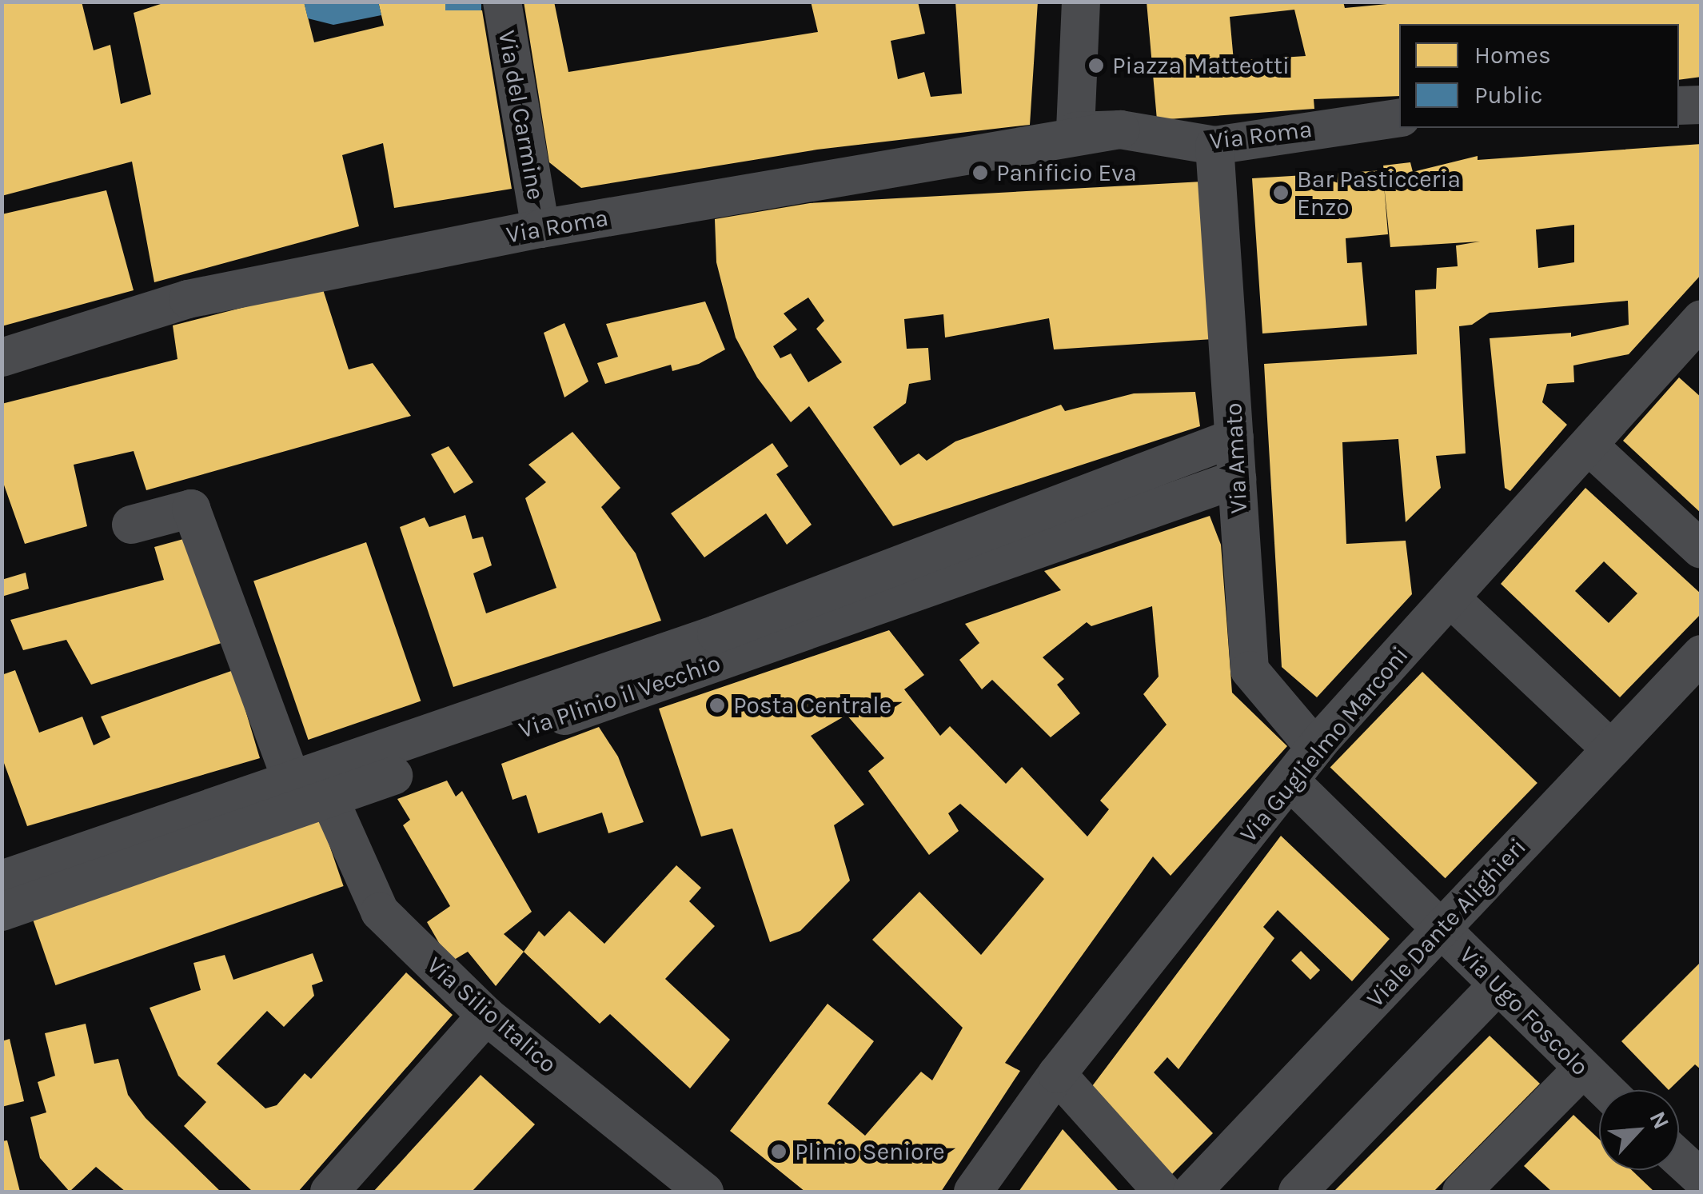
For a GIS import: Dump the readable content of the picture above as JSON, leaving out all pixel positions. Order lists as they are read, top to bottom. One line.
{"streets":{"street":["Via del Carmine","Via Roma","Via Amato","Via Plinio il Vecchio","Via Guglielmo Marconi","Viale Dante Alighieri","Via Ugo Foscolo","Via Silio Italico"]},"crossings":[["Via del Carmine","Via Roma"],["Via Roma","Via Amato"],["Via Amato","Via Plinio il Vecchio"],["Via Amato","Via Guglielmo Marconi"],["Via Plinio il Vecchio","Via Silio Italico"],["Via Guglielmo Marconi","Via Ugo Foscolo"],["Viale Dante Alighieri","Via Ugo Foscolo"]],"places":["Piazza Matteotti","Panificio Eva","Bar Pasticceria Enzo","Posta Centrale","Plinio Seniore"],"legend":["Homes","Public"],"north":"top right"}
